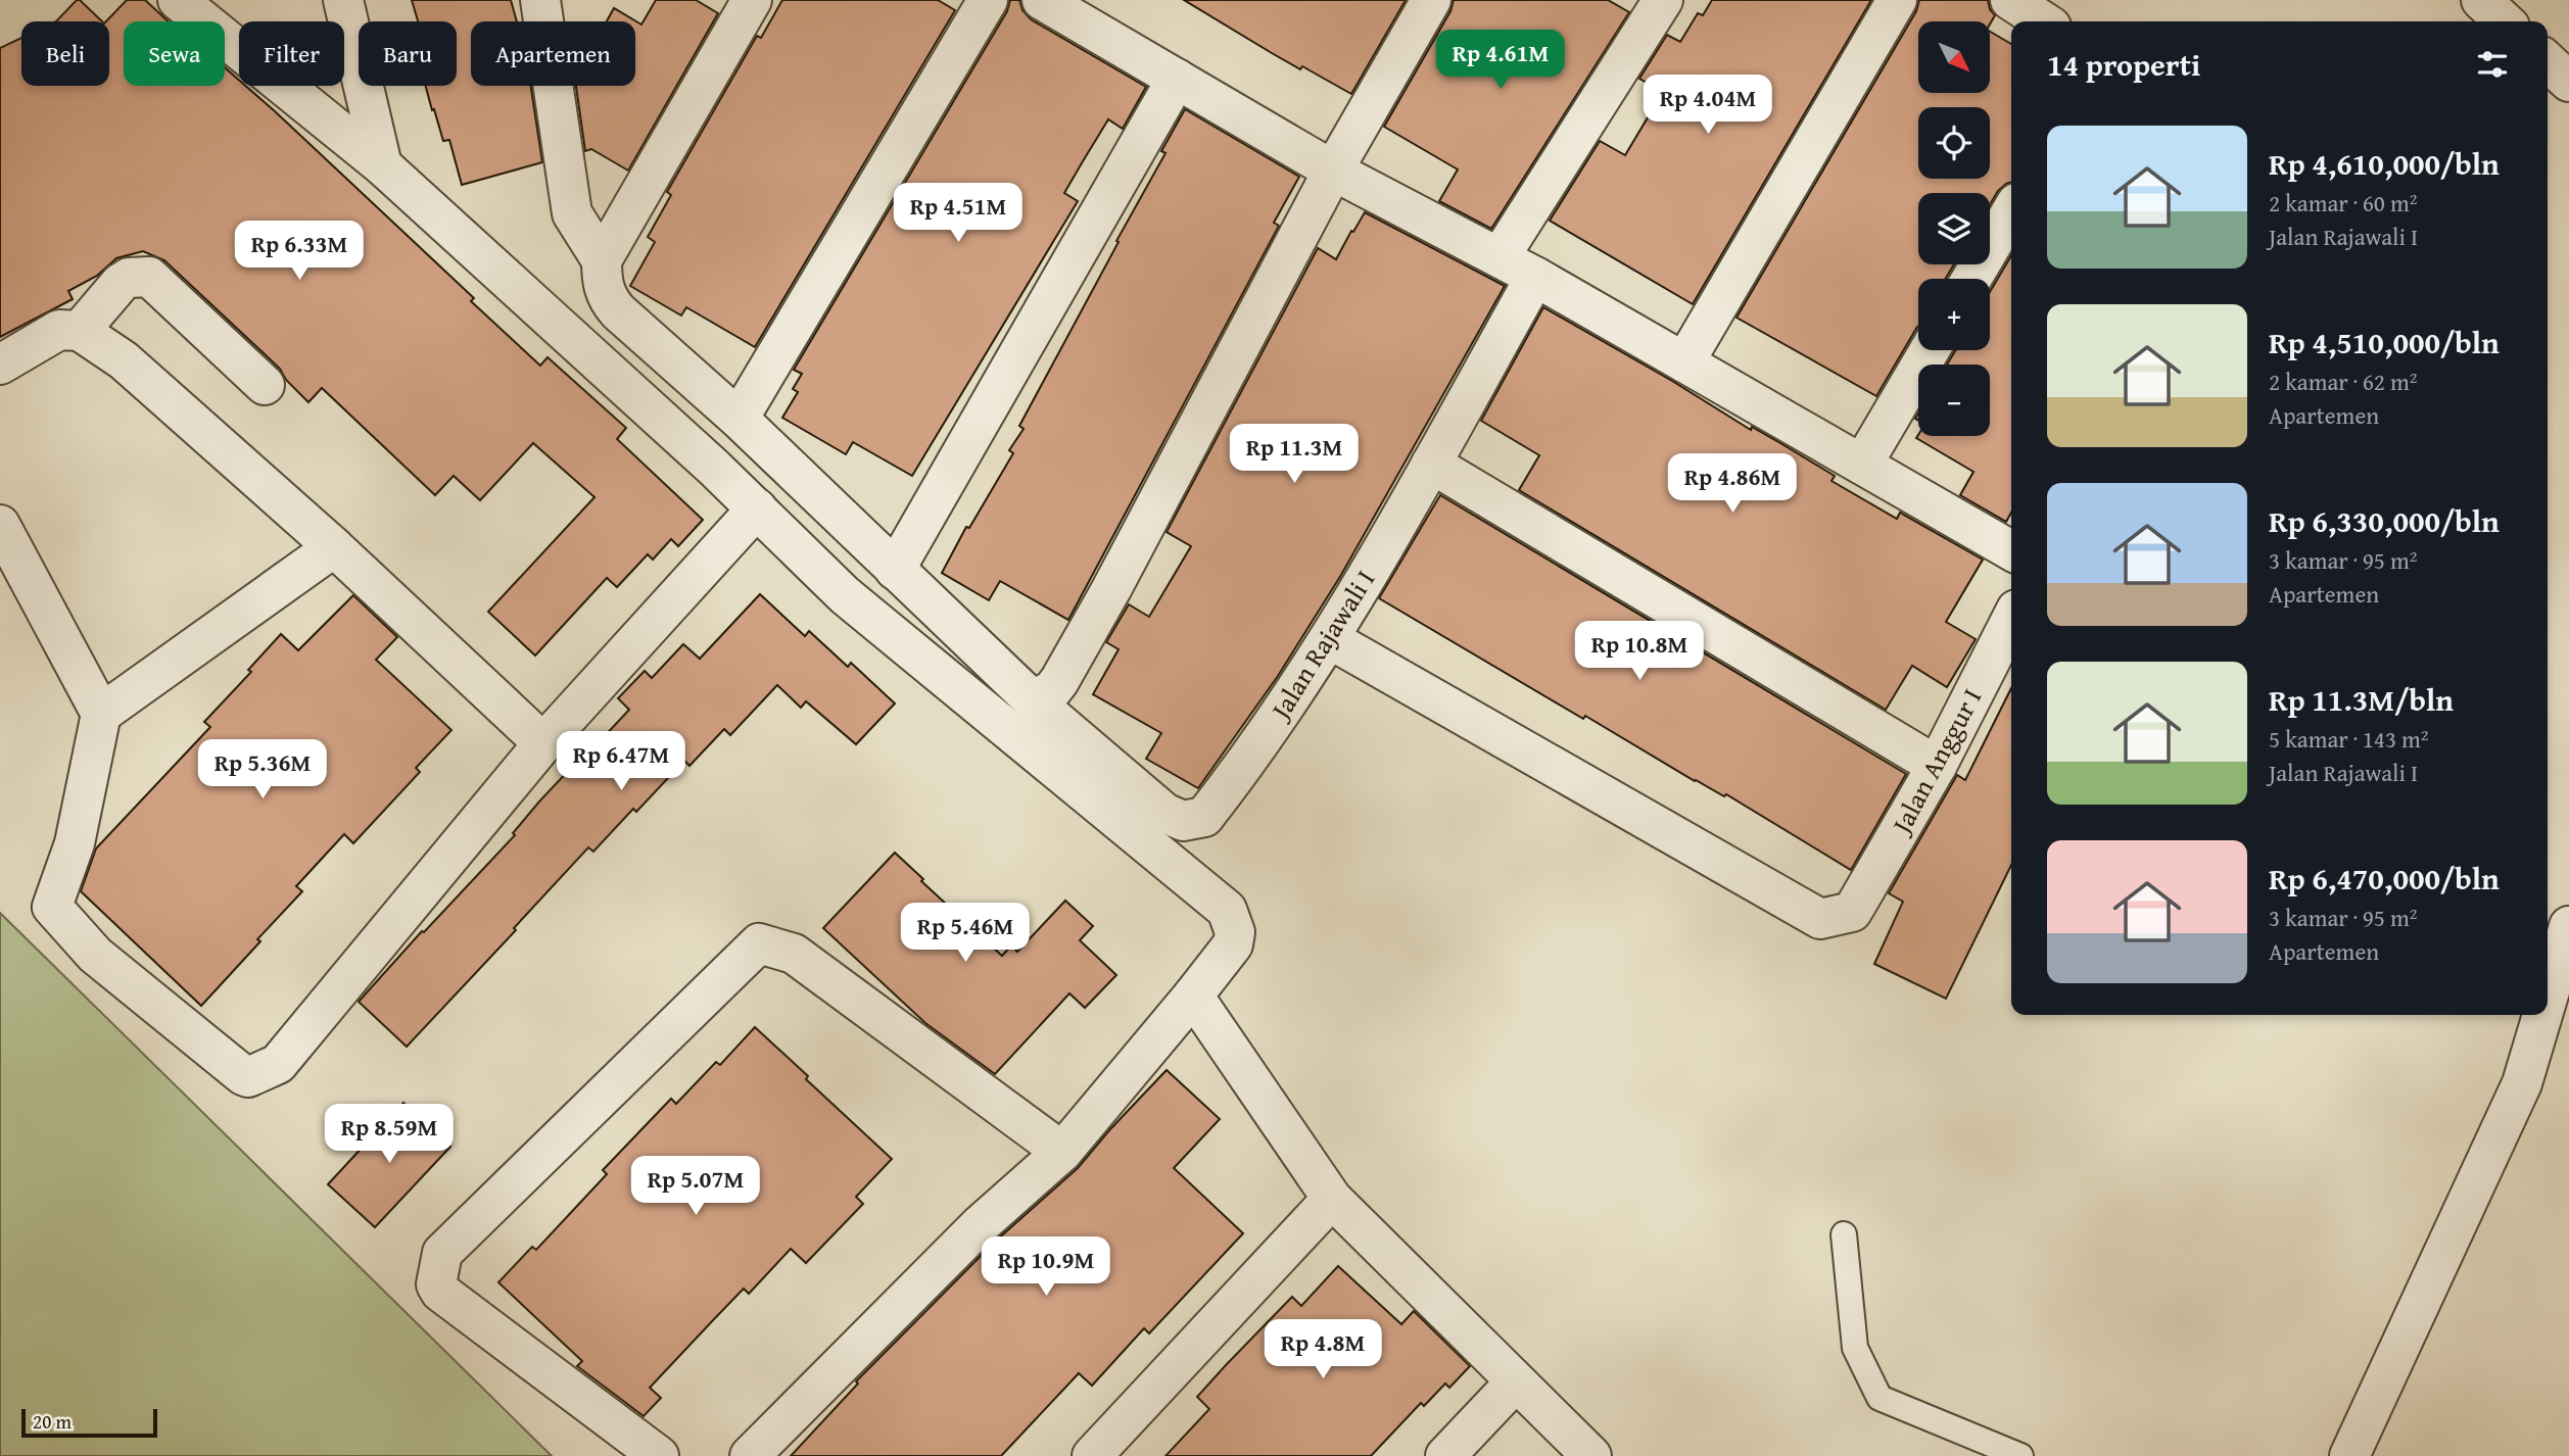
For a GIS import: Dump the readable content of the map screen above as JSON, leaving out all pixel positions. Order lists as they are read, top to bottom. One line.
{"streets":{"street":["Jalan Rajawali I","Jalan Anggur I"]},"crossings":[["Jalan Rajawali I","Jalan Anggur I"]],"scale_bar":"20 m","north":"bottom right","page":{"map_buttons":["+","−"],"chip":["Beli","Sewa","Filter","Baru","Apartemen"],"heading":"14 properti","price":["Rp 4.61M","Rp 4.04M","Rp 4.51M","Rp 6.33M","Rp 11.3M","Rp 4.86M","Rp 10.8M","Rp 6.47M","Rp 5.36M","Rp 5.46M","Rp 8.59M","Rp 5.07M","Rp 10.9M","Rp 4.8M"],"list":[{"name":"Rp 4,610,000/bln","note":"2 kamar · 60 m² · Jalan Rajawali I"},{"name":"Rp 4,510,000/bln","note":"2 kamar · 62 m² · Apartemen"},{"name":"Rp 6,330,000/bln","note":"3 kamar · 95 m² · Apartemen"},{"name":"Rp 11.3M/bln","note":"5 kamar · 143 m² · Jalan Rajawali I"},{"name":"Rp 6,470,000/bln","note":"3 kamar · 95 m² · Apartemen"}],"scale":"20 m"}}
